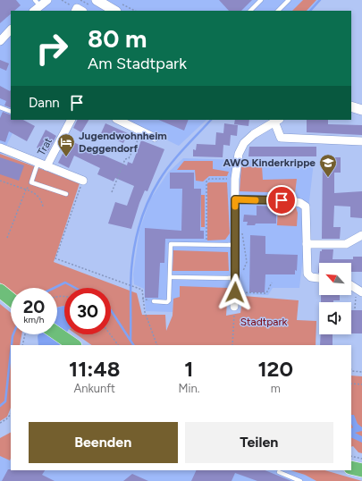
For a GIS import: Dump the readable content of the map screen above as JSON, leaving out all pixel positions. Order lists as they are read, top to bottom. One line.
{"streets":{"street":["Trat"]},"parks":["Stadtpark"],"places":{"hotel":["Jugendwohnheim Deggendorf"],"school or university":["AWO Kinderkrippe"]},"north":"top left","page":{"turn":["80 m","Am Stadtpark"],"then":"Dann","speed":"20 km/h","limit":"30","eta":["11:48","Ankunft","1","Min.","120","m"],"buttons":["Beenden","Teilen"]}}
